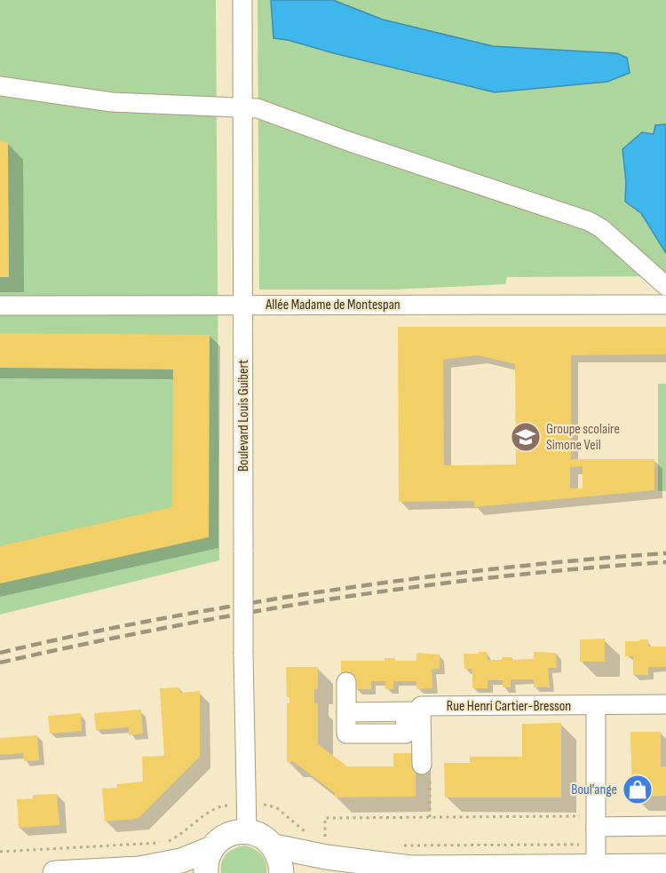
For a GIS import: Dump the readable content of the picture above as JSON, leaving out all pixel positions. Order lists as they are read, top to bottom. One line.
{"streets":{"street":["Allée Madame de Montespan","Boulevard Louis Guibert","Rue Henri Cartier-Bresson"]},"crossings":[["Allée Madame de Montespan","Boulevard Louis Guibert"]],"places":{"school or university":["Groupe scolaire Simone Veil"],"shop":["Boul'ange"]}}
